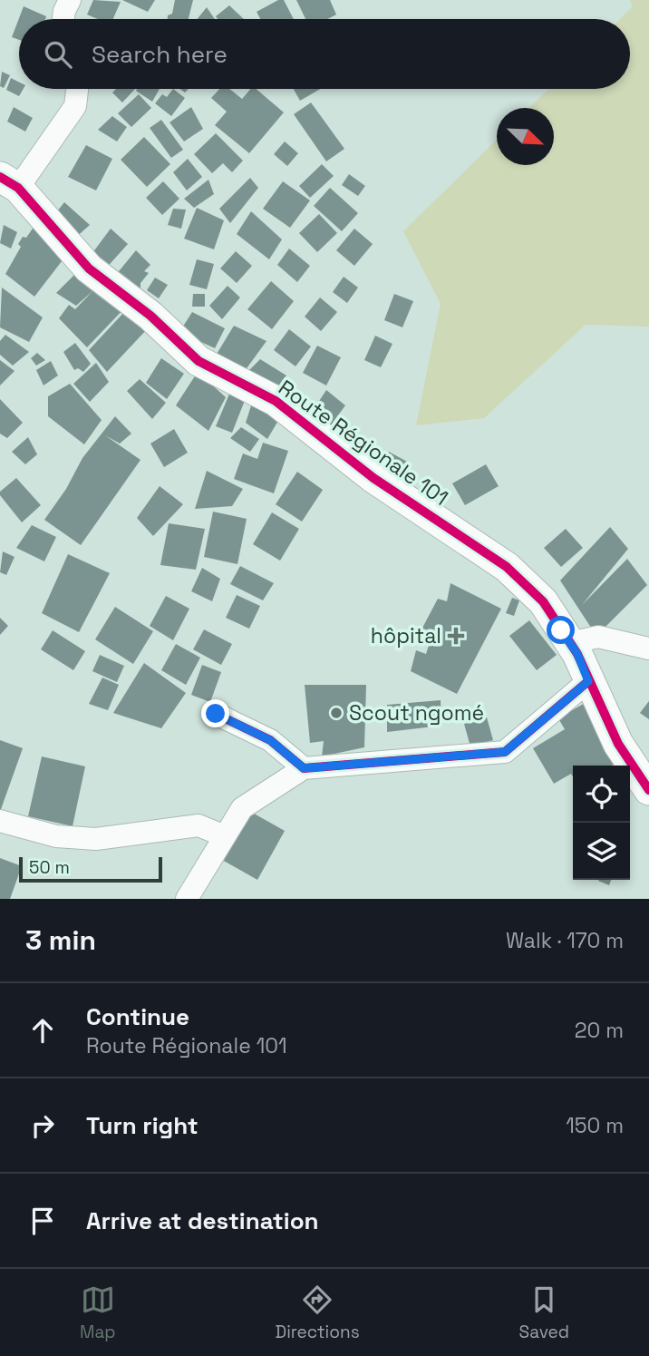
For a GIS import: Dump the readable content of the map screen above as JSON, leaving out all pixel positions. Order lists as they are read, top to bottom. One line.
{"streets":{"street":["Route Régionale 101"]},"places":{"health":["hôpital"],"other":["Scout ngomé"]},"scale_bar":"50 m","north":"bottom right","page":{"search":"Search here","scale":"50 m","heading":["3 min","Walk · 170 m"],"list":[["Continue","Route Régionale 101","20 m"],["Turn right","150 m"],"Arrive at destination"],"nav":["Map","Directions","Saved"]}}
